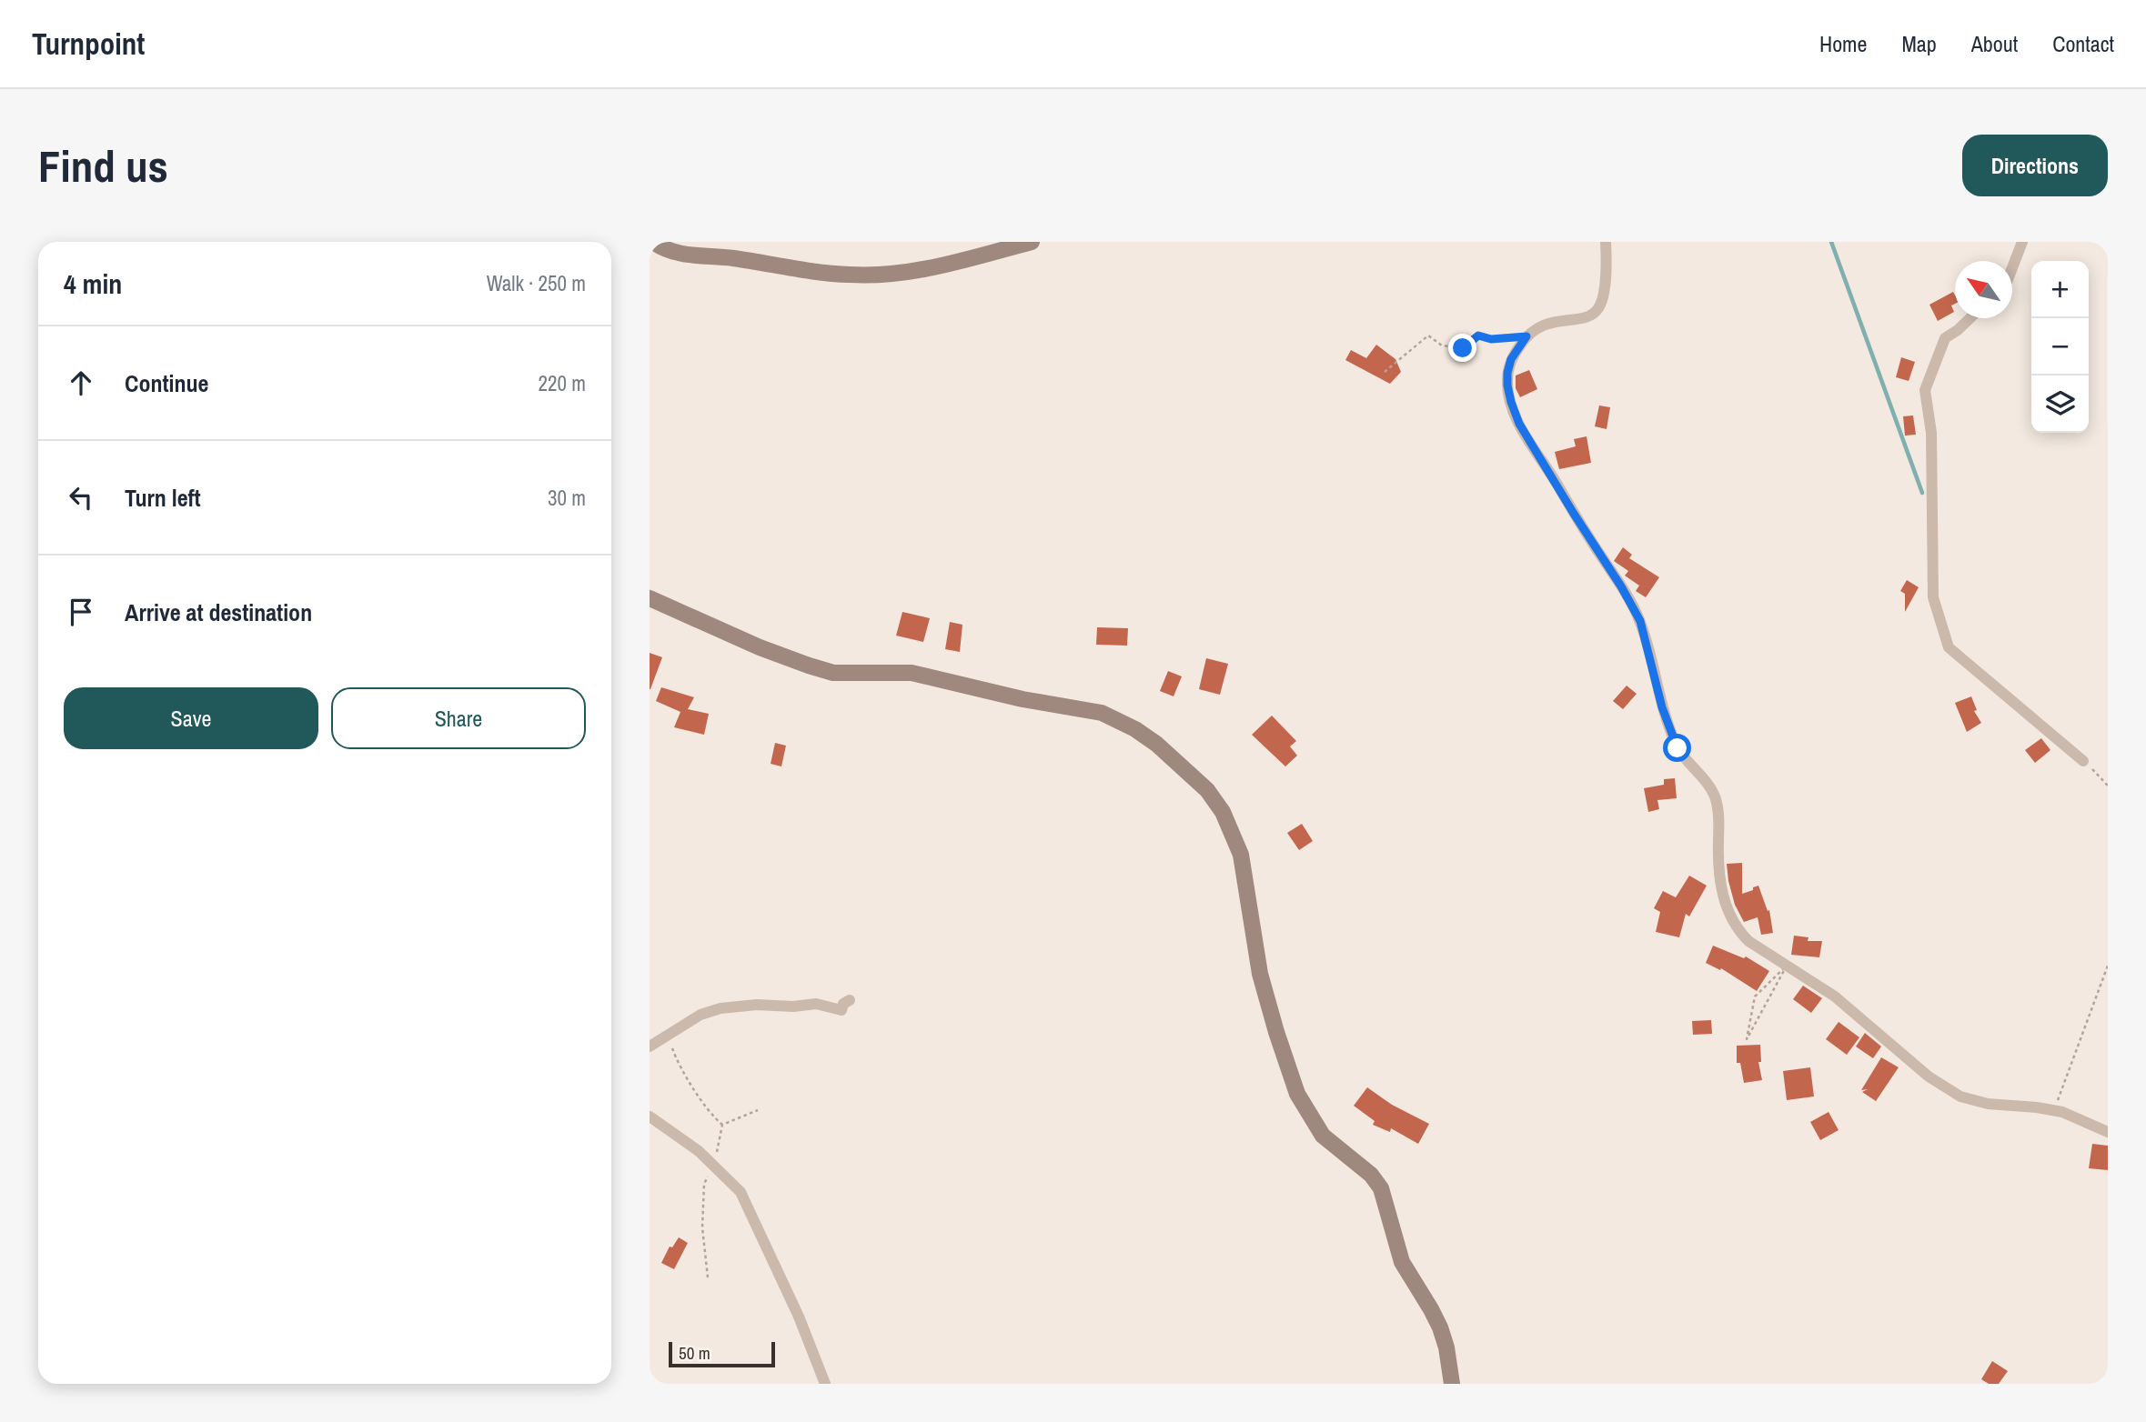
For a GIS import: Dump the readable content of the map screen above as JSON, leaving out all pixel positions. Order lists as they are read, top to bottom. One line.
{"scale_bar":"50 m","north":"top left","page":{"header":"Turnpoint","nav":["Home","Map","About","Contact"],"buttons":["Directions",["Save","Share"]],"title":"Find us","heading":["4 min","Walk · 250 m"],"map_buttons":["+","−"],"list":[["Continue","220 m"],["Turn left","30 m"],"Arrive at destination"],"scale":"50 m"}}
